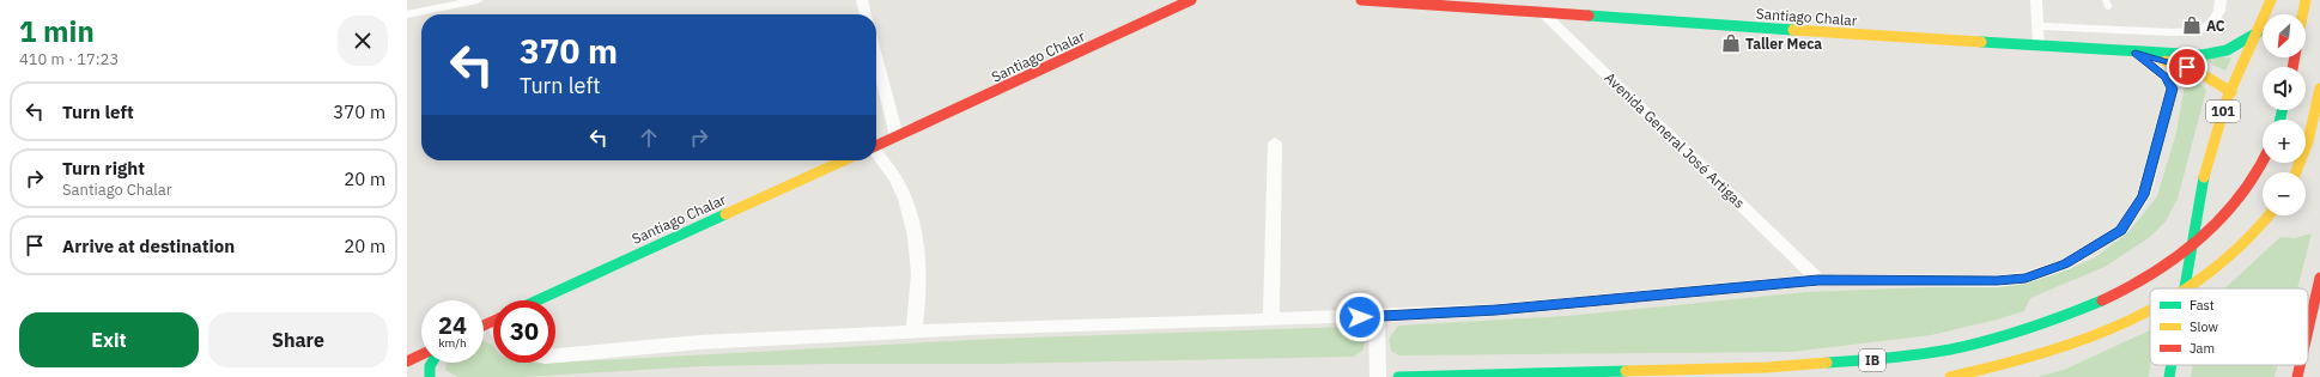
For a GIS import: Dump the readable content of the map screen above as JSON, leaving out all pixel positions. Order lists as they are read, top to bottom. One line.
{"streets":{"main road":["Santiago Chalar","101","Avenida General José Artigas","IB"]},"crossings":[["Santiago Chalar","101"],["Santiago Chalar","Avenida General José Artigas"]],"places":{"shop":["AC","Taller Meca"]},"legend":["Fast","Slow","Jam"],"north":"bottom left","page":{"heading":["1 min","410 m · 17:23"],"map_buttons":["+","−"],"turn":["370 m","Turn left"],"list":[{"name":"Turn left","value":"370 m"},{"name":"Turn right","note":"Santiago Chalar","value":"20 m"},{"name":"Arrive at destination","value":"20 m"}],"speed":"24 km/h","limit":"30","buttons":["Exit","Share"]}}
